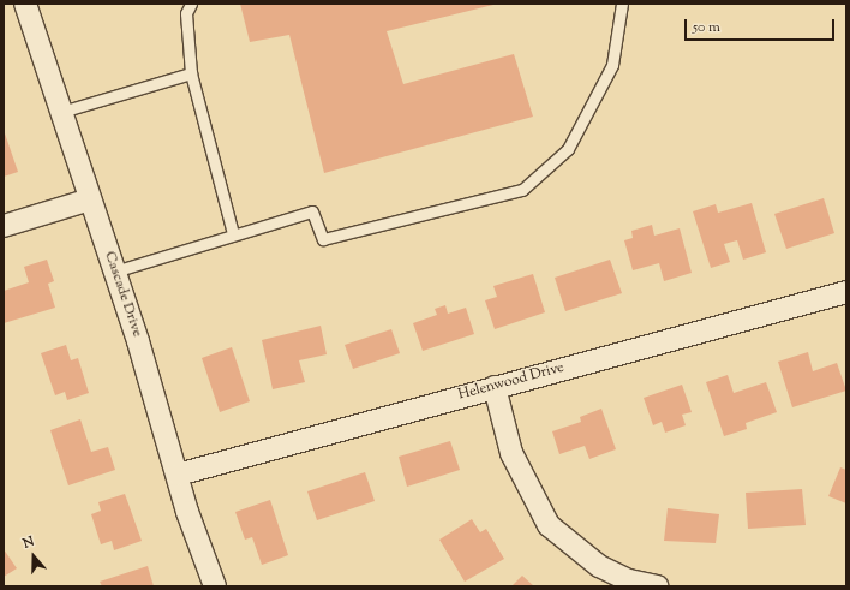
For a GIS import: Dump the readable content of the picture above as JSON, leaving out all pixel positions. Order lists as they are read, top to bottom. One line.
{"streets":{"street":["Cascade Drive","Helenwood Drive"]},"crossings":[["Cascade Drive","Helenwood Drive"]],"scale_bar":"50 m","north":"top"}
